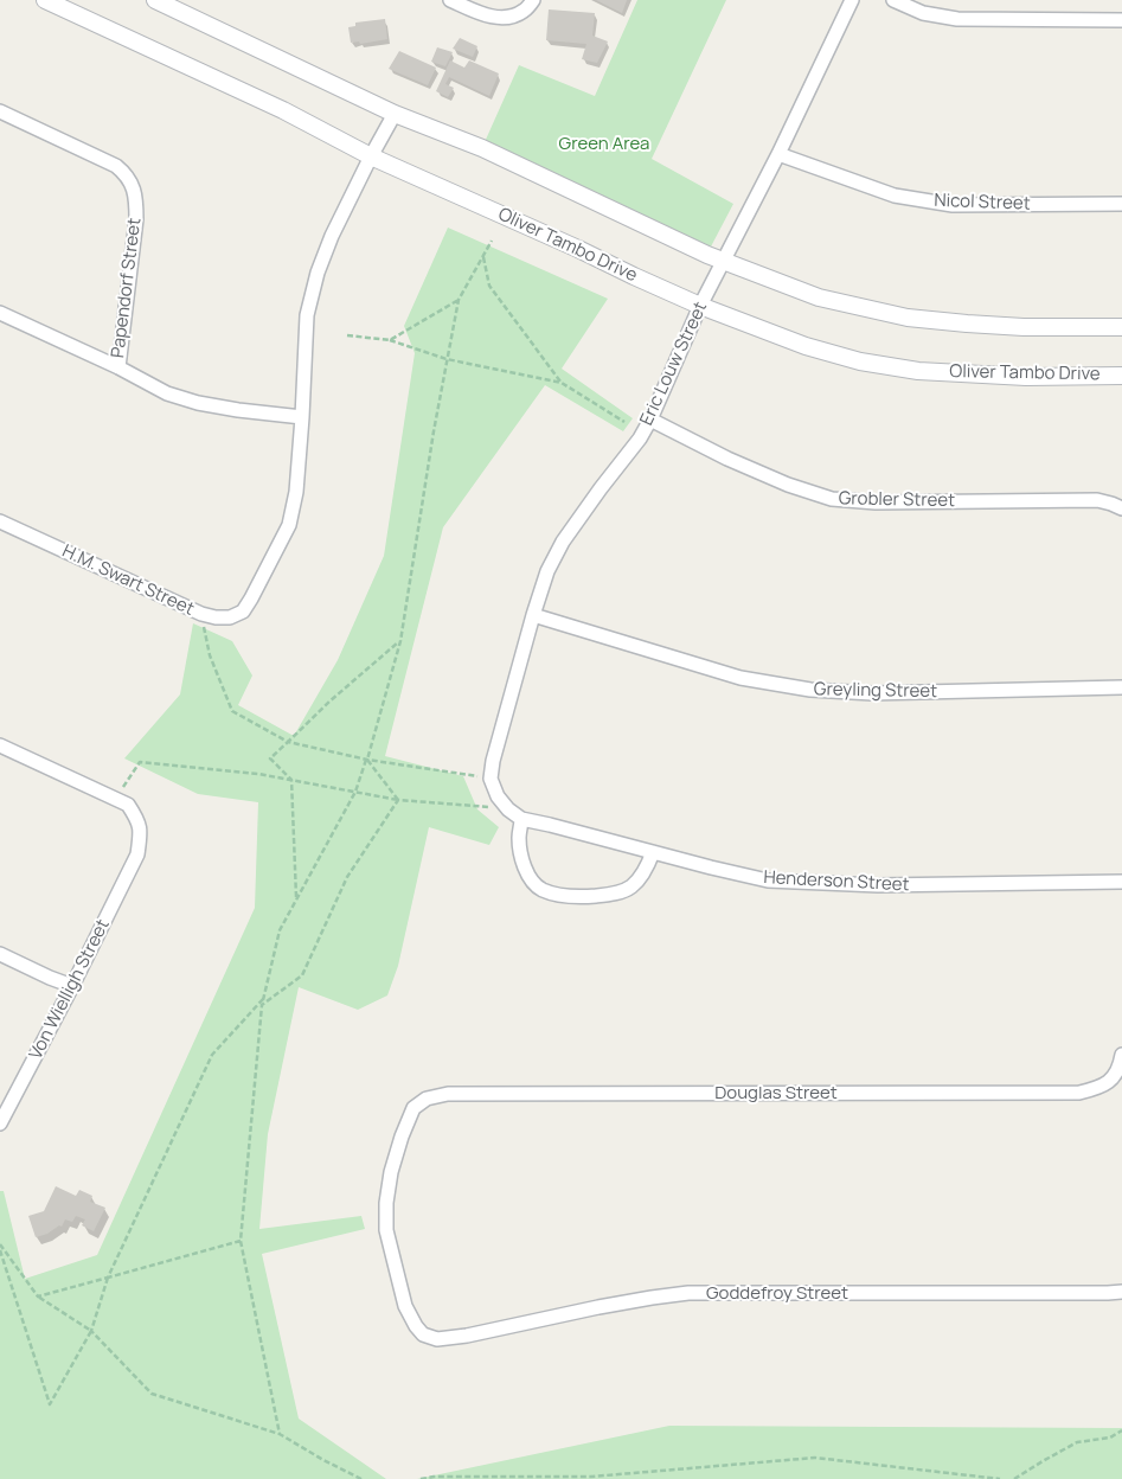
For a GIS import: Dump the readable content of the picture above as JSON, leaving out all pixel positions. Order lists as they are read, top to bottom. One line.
{"streets":{"street":["Nicol Street","Oliver Tambo Drive","Papendorf Street","Eric Louw Street","Grobler Street","H.M. Swart Street","Greyling Street","Henderson Street","Von Wielligh Street","Douglas Street","Goddefroy Street"]},"crossings":[["Nicol Street","Eric Louw Street"],["Oliver Tambo Drive","Eric Louw Street"],["Eric Louw Street","Grobler Street"],["Eric Louw Street","Greyling Street"],["Douglas Street","Goddefroy Street"]],"parks":["Green Area"]}
